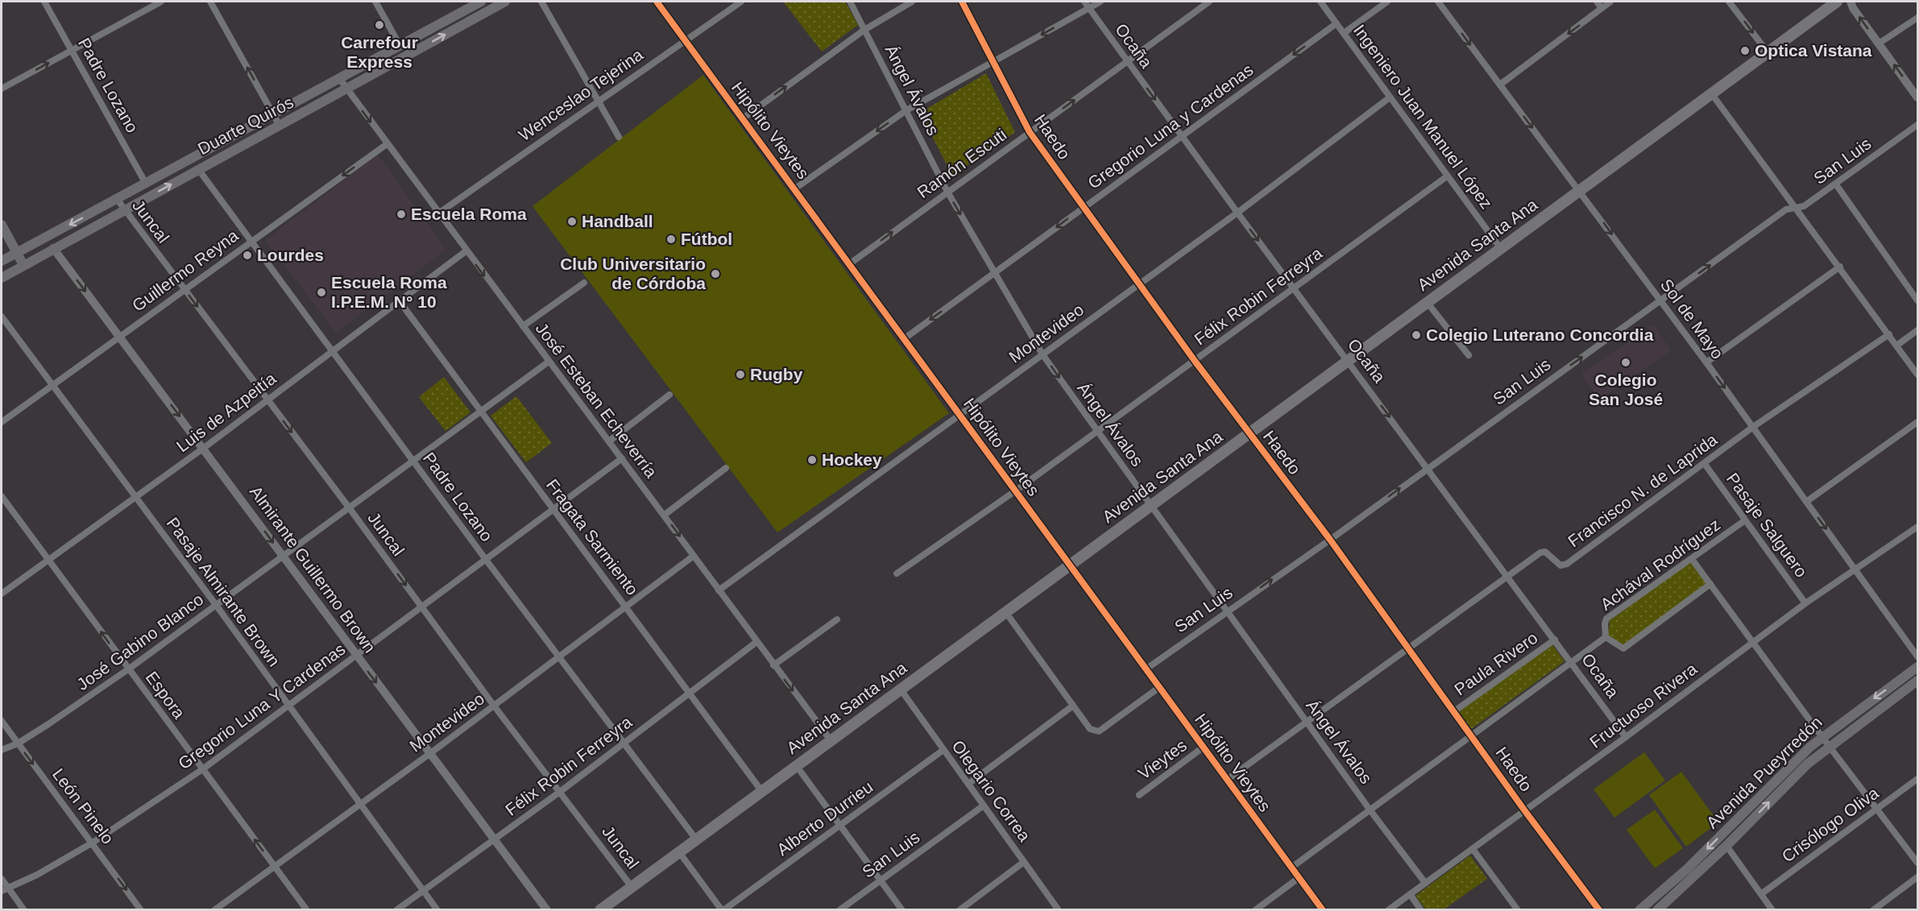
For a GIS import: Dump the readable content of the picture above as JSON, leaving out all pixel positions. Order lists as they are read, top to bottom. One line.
{"streets":{"main road":["Duarte Quirós","Avenida Santa Ana","Avenida Pueyrredón"],"street":["Ocaña","Padre Lozano","Ángel Ávalos","Wenceslao Tejerina","Ingeniero Juan Manuel López","Gregorio Luna y Cardenas","Hipólito Vieytes","Haedo","San Luis","Ramón Escuti","Juncal","Guillermo Reyna","Félix Robin Ferreyra","Sol de Mayo","Montevideo","José Esteban Echeverría","Luis de Azpeitía","Francisco N. de Laprida","Pasaje Salguero","Fragata Sarmiento","Achával Rodríguez","Almirante Guillermo Brown","Pasaje Almirante Brown","José Gabino Blanco","Paula Rivero","Espora","Fructuoso Rivera","Gregorio Luna Y Cardenas","Vieytes","Olegario Correa","León Pinelo","Alberto Durrieu","Crisólogo Oliva"]},"crossings":[["Ocaña","Gregorio Luna y Cardenas"],["Ocaña","San Luis"],["Ocaña","Ramón Escuti"],["Ocaña","Avenida Santa Ana"],["Ocaña","Félix Robin Ferreyra"],["Ocaña","Montevideo"],["Ocaña","Francisco N. de Laprida"],["Ocaña","Achával Rodríguez"],["Ocaña","Paula Rivero"],["Ocaña","Fructuoso Rivera"],["Padre Lozano","Duarte Quirós"],["Padre Lozano","Avenida Santa Ana"],["Padre Lozano","Guillermo Reyna"],["Padre Lozano","Félix Robin Ferreyra"],["Padre Lozano","Montevideo"],["Padre Lozano","Luis de Azpeitía"],["Padre Lozano","José Gabino Blanco"],["Padre Lozano","Gregorio Luna Y Cardenas"],["Ángel Ávalos","Gregorio Luna y Cardenas"],["Ángel Ávalos","San Luis"],["Ángel Ávalos","Ramón Escuti"],["Ángel Ávalos","Avenida Santa Ana"],["Ángel Ávalos","Félix Robin Ferreyra"],["Ángel Ávalos","Montevideo"],["Ángel Ávalos","Francisco N. de Laprida"],["Ángel Ávalos","Achával Rodríguez"],["Ángel Ávalos","Fructuoso Rivera"],["Wenceslao Tejerina","Hipólito Vieytes"],["Wenceslao Tejerina","José Esteban Echeverría"],["Ingeniero Juan Manuel López","Gregorio Luna y Cardenas"],["Ingeniero Juan Manuel López","Avenida Santa Ana"],["Ingeniero Juan Manuel López","Félix Robin Ferreyra"],["Ingeniero Juan Manuel López","Montevideo"],["Duarte Quirós","Juncal"],["Duarte Quirós","José Esteban Echeverría"],["Duarte Quirós","Almirante Guillermo Brown"],["Gregorio Luna y Cardenas","Hipólito Vieytes"],["Gregorio Luna y Cardenas","Haedo"],["Hipólito Vieytes","San Luis"],["Hipólito Vieytes","Ramón Escuti"],["Hipólito Vieytes","Avenida Santa Ana"],["Hipólito Vieytes","Félix Robin Ferreyra"],["Hipólito Vieytes","Montevideo"],["Hipólito Vieytes","Francisco N. de Laprida"],["Hipólito Vieytes","Achával Rodríguez"],["Hipólito Vieytes","Vieytes"],["Haedo","San Luis"],["Haedo","Ramón Escuti"],["Haedo","Avenida Santa Ana"],["Haedo","Félix Robin Ferreyra"],["Haedo","Montevideo"],["Haedo","Francisco N. de Laprida"],["Haedo","Achával Rodríguez"],["Haedo","Paula Rivero"],["Haedo","Fructuoso Rivera"],["San Luis","Sol de Mayo"],["San Luis","Olegario Correa"],["Juncal","Avenida Santa Ana"],["Juncal","Guillermo Reyna"],["Juncal","Félix Robin Ferreyra"],["Juncal","Montevideo"],["Juncal","Luis de Azpeitía"],["Juncal","José Gabino Blanco"],["Juncal","Gregorio Luna Y Cardenas"],["Avenida Santa Ana","Sol de Mayo"],["Avenida Santa Ana","José Esteban Echeverría"],["Avenida Santa Ana","Fragata Sarmiento"],["Avenida Santa Ana","Olegario Correa"],["Guillermo Reyna","José Esteban Echeverría"],["Guillermo Reyna","Almirante Guillermo Brown"],["Guillermo Reyna","Pasaje Almirante Brown"],["Félix Robin Ferreyra","José Esteban Echeverría"],["Félix Robin Ferreyra","Fragata Sarmiento"],["Félix Robin Ferreyra","Almirante Guillermo Brown"],["Félix Robin Ferreyra","Pasaje Almirante Brown"],["Sol de Mayo","Francisco N. de Laprida"],["Sol de Mayo","Fructuoso Rivera"],["Montevideo","José Esteban Echeverría"],["Montevideo","Fragata Sarmiento"],["Montevideo","Almirante Guillermo Brown"],["Montevideo","Pasaje Almirante Brown"],["Montevideo","Espora"],["José Esteban Echeverría","Luis de Azpeitía"],["José Esteban Echeverría","José Gabino Blanco"],["José Esteban Echeverría","Gregorio Luna Y Cardenas"],["Luis de Azpeitía","Fragata Sarmiento"],["Luis de Azpeitía","Almirante Guillermo Brown"],["Luis de Azpeitía","Pasaje Almirante Brown"],["Luis de Azpeitía","Espora"],["Francisco N. de Laprida","Pasaje Salguero"],["Pasaje Salguero","Achával Rodríguez"],["Pasaje Salguero","Fructuoso Rivera"],["Fragata Sarmiento","José Gabino Blanco"],["Fragata Sarmiento","Gregorio Luna Y Cardenas"],["Almirante Guillermo Brown","José Gabino Blanco"],["Almirante Guillermo Brown","Gregorio Luna Y Cardenas"],["Pasaje Almirante Brown","José Gabino Blanco"],["Pasaje Almirante Brown","Gregorio Luna Y Cardenas"],["José Gabino Blanco","Espora"],["José Gabino Blanco","León Pinelo"],["Espora","Gregorio Luna Y Cardenas"],["Gregorio Luna Y Cardenas","León Pinelo"],["Olegario Correa","Alberto Durrieu"]],"one_way":["Gregorio Luna y Cardenas","San Luis","Ramón Escuti","Juncal","Sol de Mayo","José Esteban Echeverría","Almirante Guillermo Brown","Espora","León Pinelo"],"places":["Carrefour Express","Optica Vistana","Escuela Roma","Handball","Fútbol","Lourdes","Club Universitario de Córdoba","Escuela Roma I.P.E.M. N° 10","Colegio Luterano Concordia","Colegio San José","Rugby","Hockey"]}
